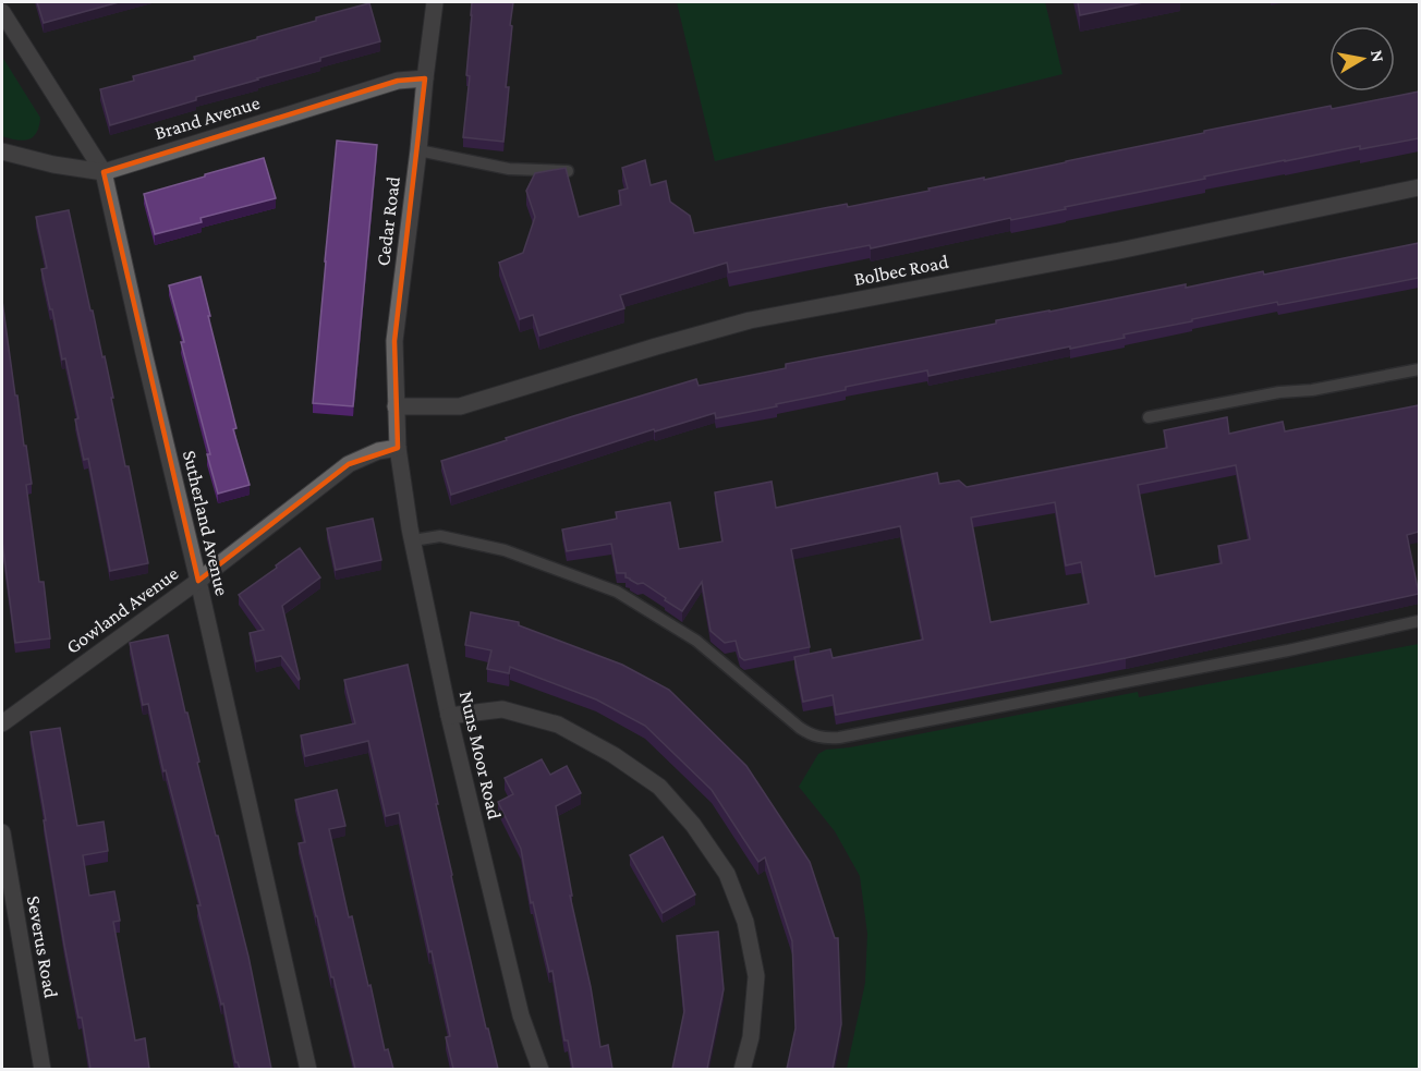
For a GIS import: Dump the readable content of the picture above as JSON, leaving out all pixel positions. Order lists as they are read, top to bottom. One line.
{"streets":{"street":["Brand Avenue","Cedar Road","Bolbec Road","Sutherland Avenue","Gowland Avenue","Nuns Moor Road","Severus Road"]},"crossings":[["Brand Avenue","Cedar Road"],["Brand Avenue","Sutherland Avenue"],["Cedar Road","Bolbec Road"],["Cedar Road","Gowland Avenue"],["Cedar Road","Nuns Moor Road"],["Sutherland Avenue","Gowland Avenue"],["Gowland Avenue","Nuns Moor Road"]],"north":"right"}
